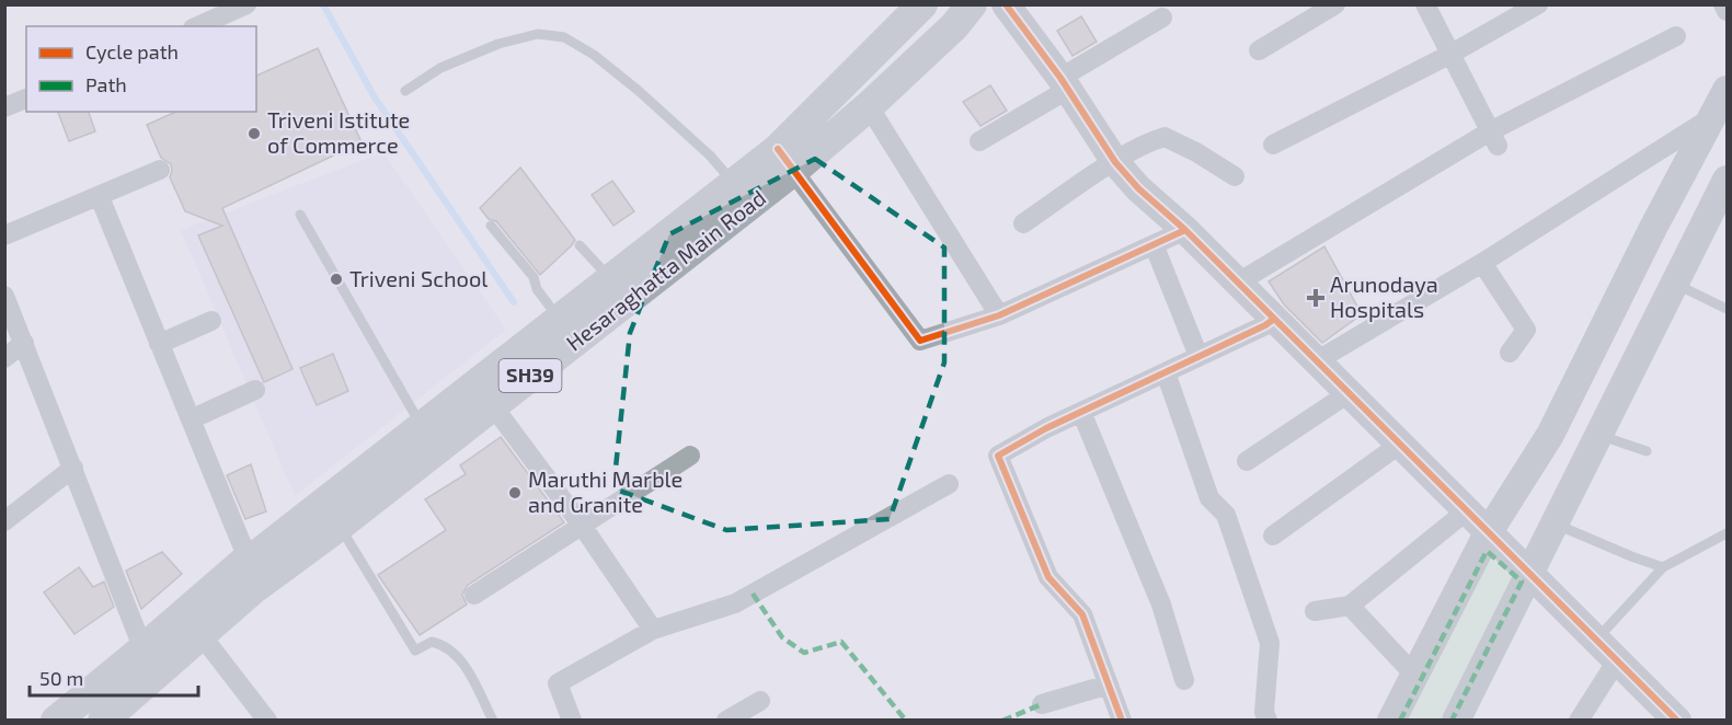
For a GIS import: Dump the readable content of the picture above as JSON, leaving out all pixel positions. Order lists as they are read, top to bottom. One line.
{"streets":{"main road":["Hesaraghatta Main Road","SH39"]},"places":{"other":["Triveni Istitute of Commerce","Triveni School","Maruthi Marble and Granite"],"health":["Arunodaya Hospitals"]},"legend":["Cycle path","Path"],"scale_bar":"50 m"}
